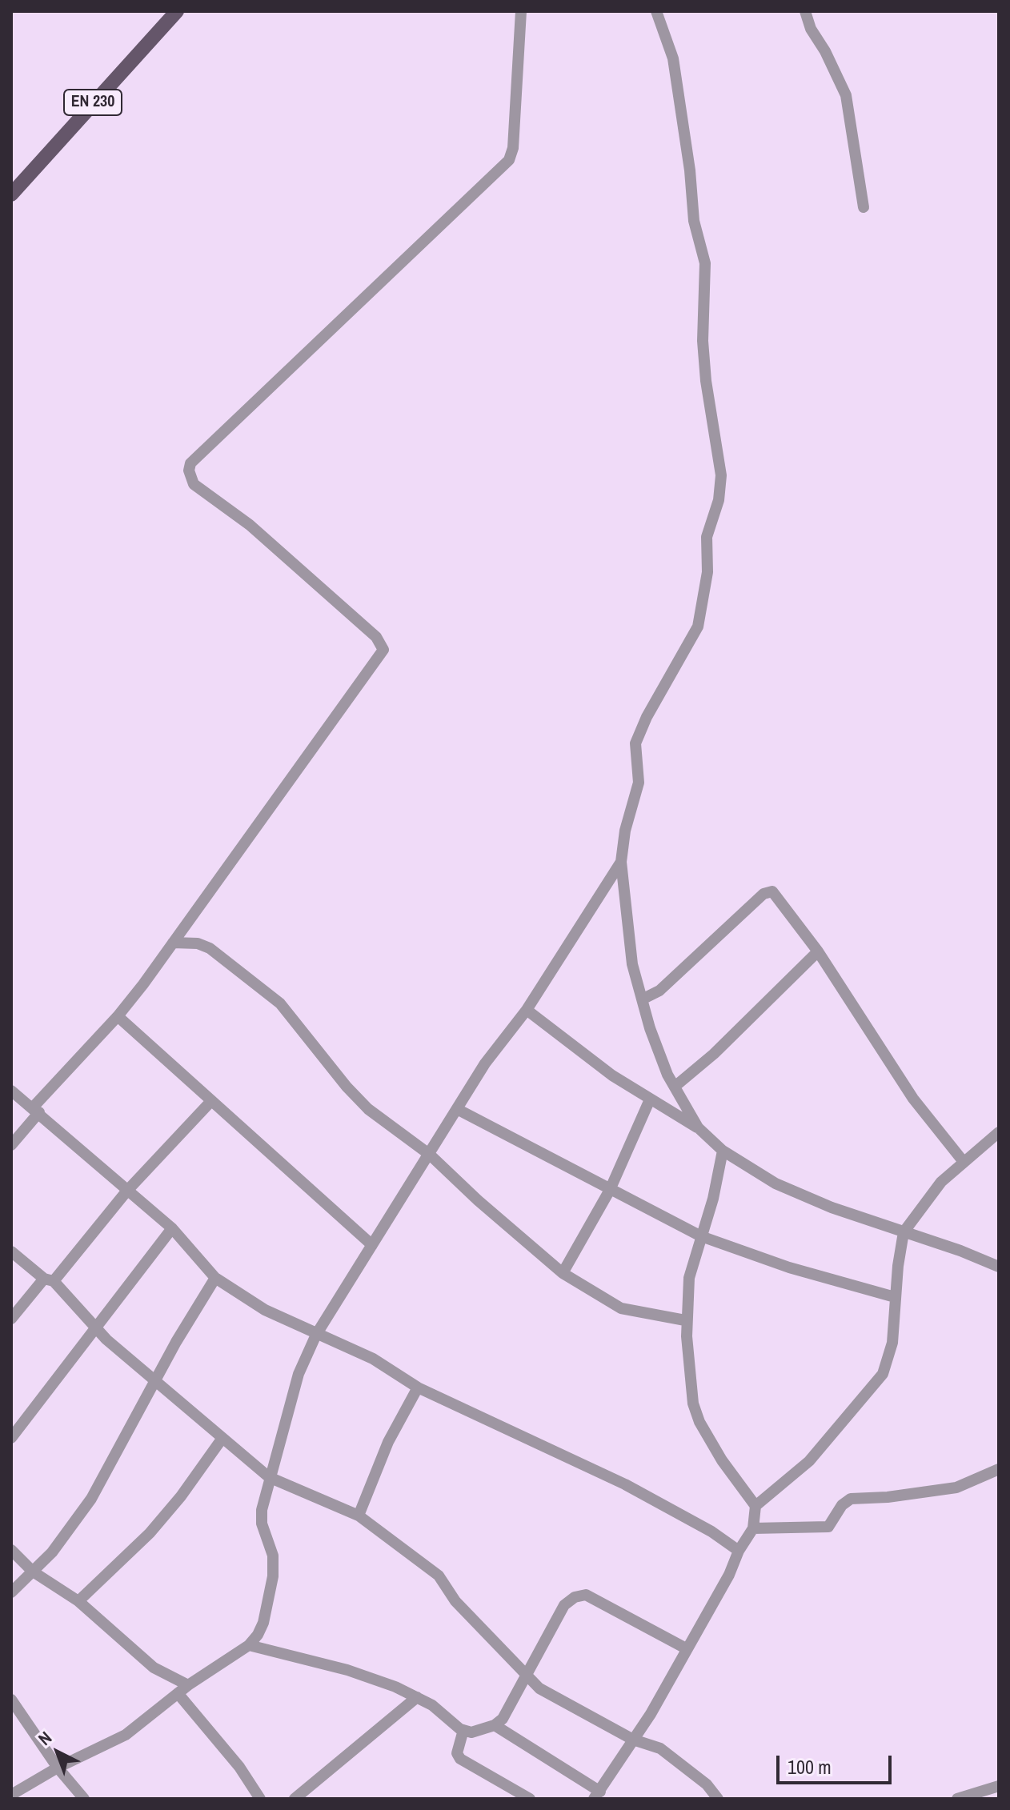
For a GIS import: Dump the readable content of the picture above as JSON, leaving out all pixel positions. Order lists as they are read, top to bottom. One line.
{"streets":{"main road":["EN 230"]},"scale_bar":"100 m","north":"top left"}
